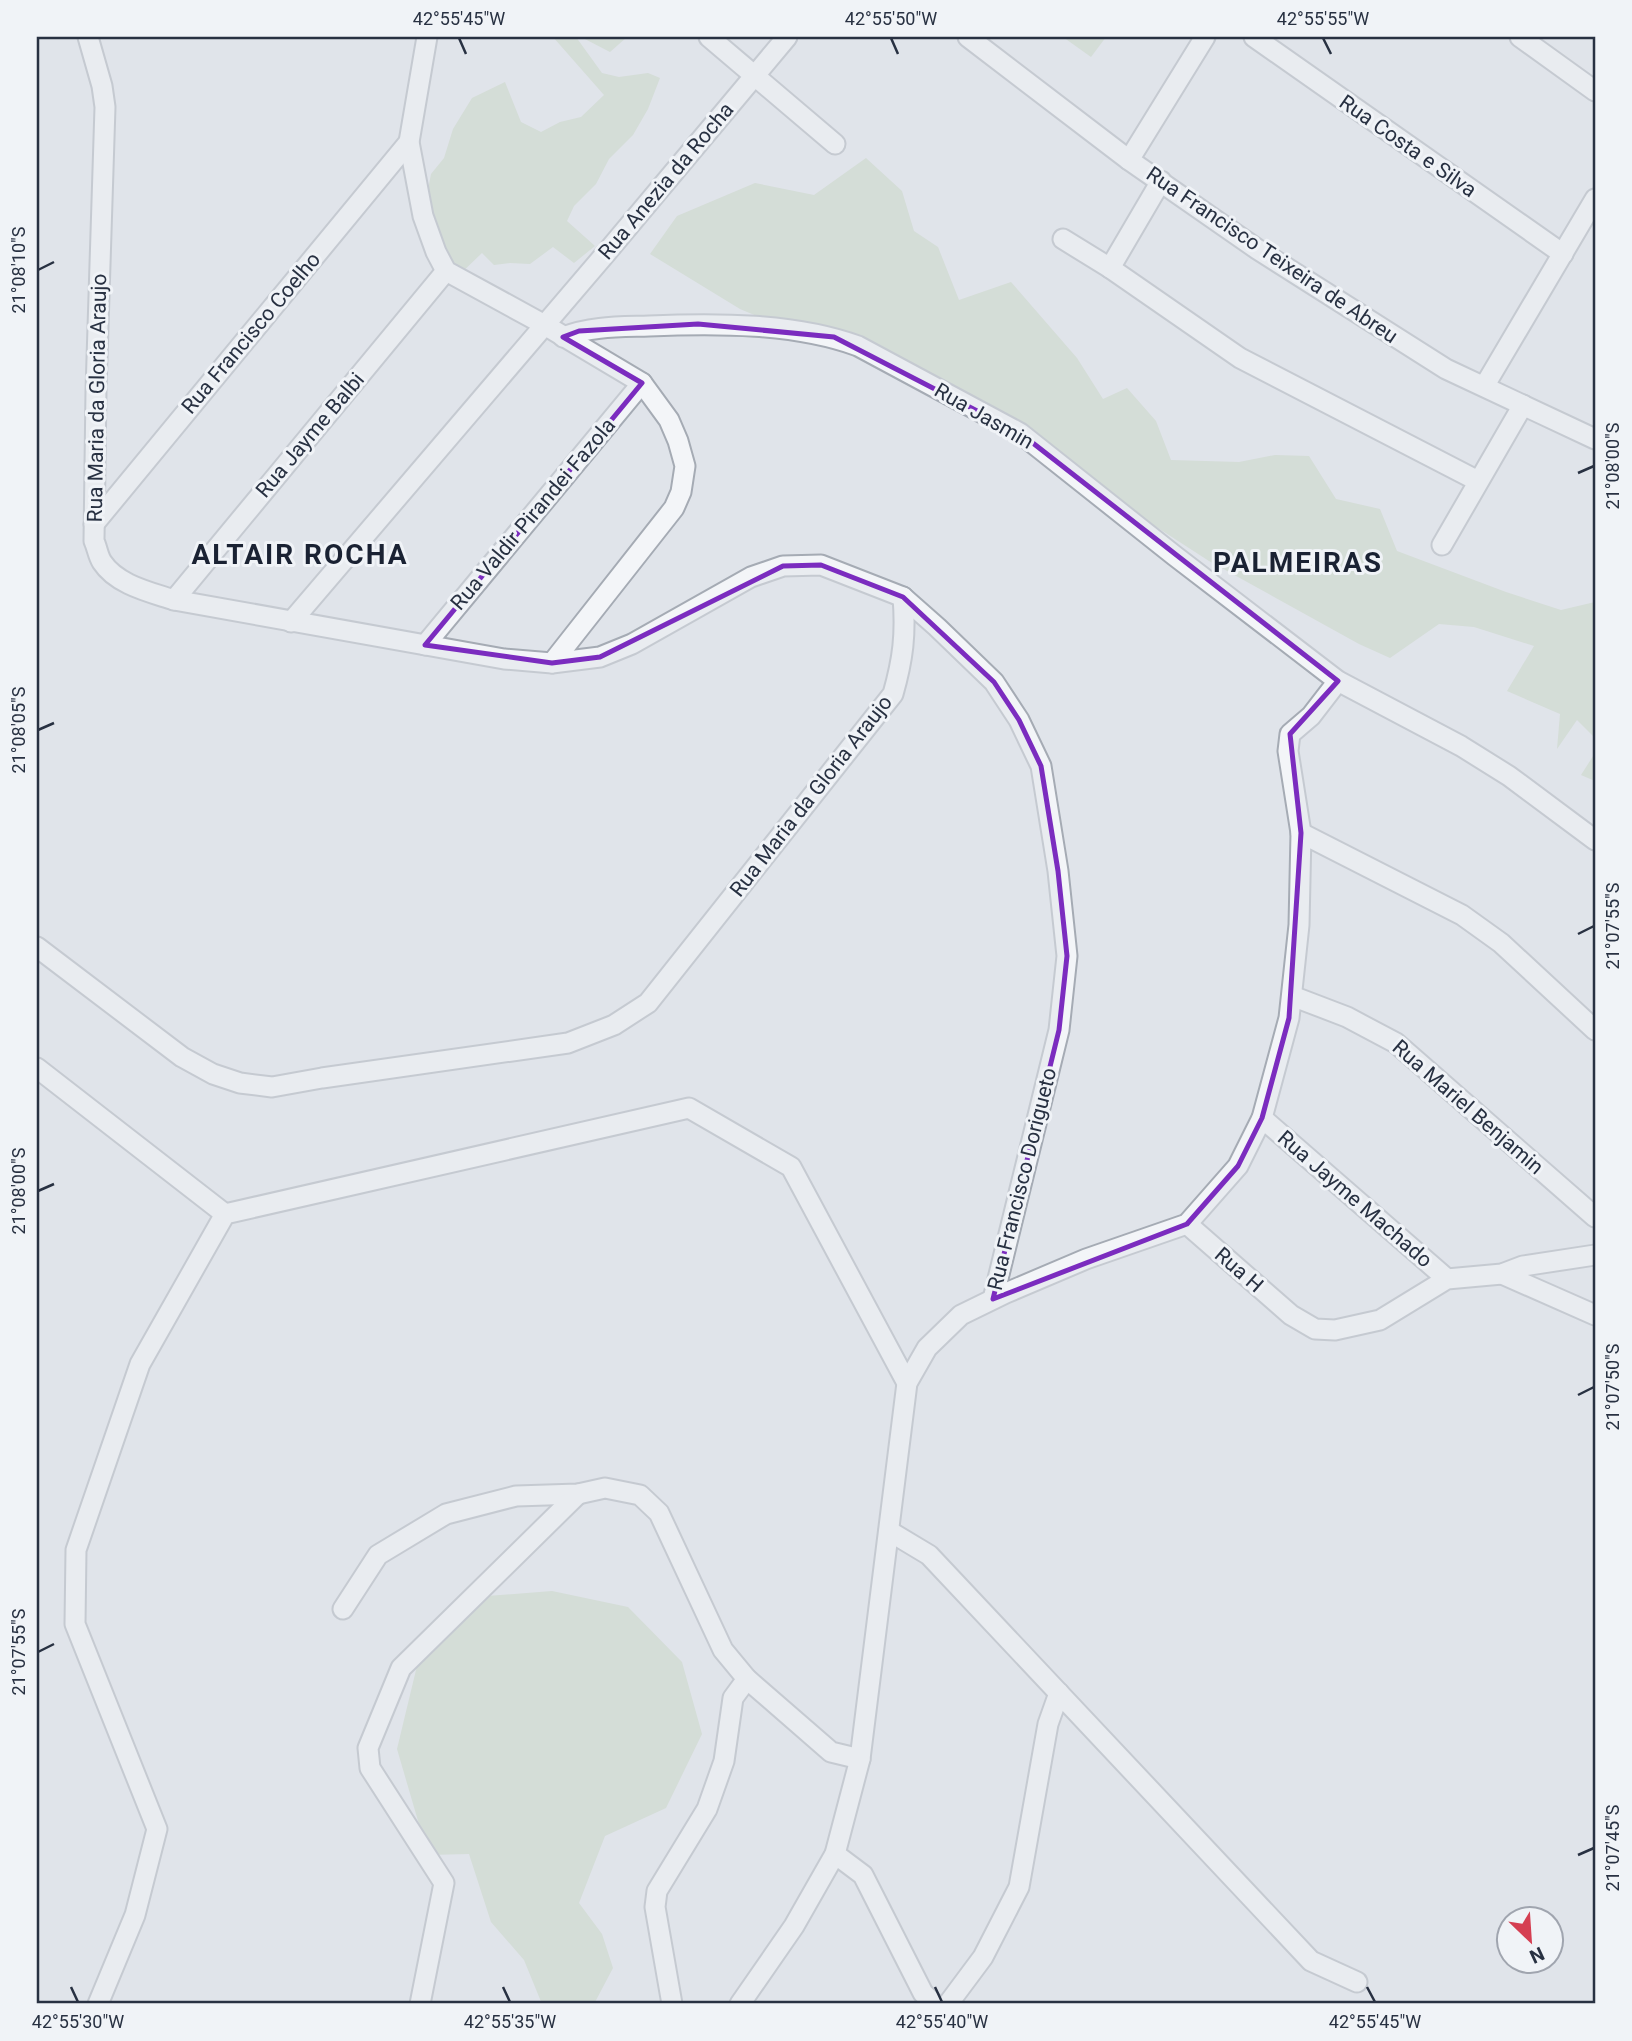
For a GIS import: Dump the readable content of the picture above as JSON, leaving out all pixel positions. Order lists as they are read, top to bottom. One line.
{"streets":{"street":["Rua Costa e Silva","Rua Anezia da Rocha","Rua Francisco Teixeira de Abreu","Rua Francisco Coelho","Rua Maria da Gloria Araujo","Rua Jasmin","Rua Jayme Balbi","Rua Valdir Pirandei Fazola","Rua Mariel Benjamin","Rua Francisco Dorigueto","Rua Jayme Machado","Rua H"]},"crossings":[["Rua Anezia da Rocha","Rua Maria da Gloria Araujo"],["Rua Francisco Coelho","Rua Maria da Gloria Araujo"],["Rua Maria da Gloria Araujo","Rua Jayme Balbi"],["Rua Maria da Gloria Araujo","Rua Valdir Pirandei Fazola"],["Rua Maria da Gloria Araujo","Rua Francisco Dorigueto"],["Rua Jayme Machado","Rua H"]],"districts":["ALTAIR ROCHA","PALMEIRAS"],"north":"bottom right","coordinates":["42°55'45\"W","42°55'50\"W","42°55'55\"W","21°08'10\"S","21°08'00\"S","21°08'05\"S","21°07'55\"S","21°07'50\"S","21°07'45\"S","42°55'30\"W","42°55'35\"W","42°55'40\"W"]}
